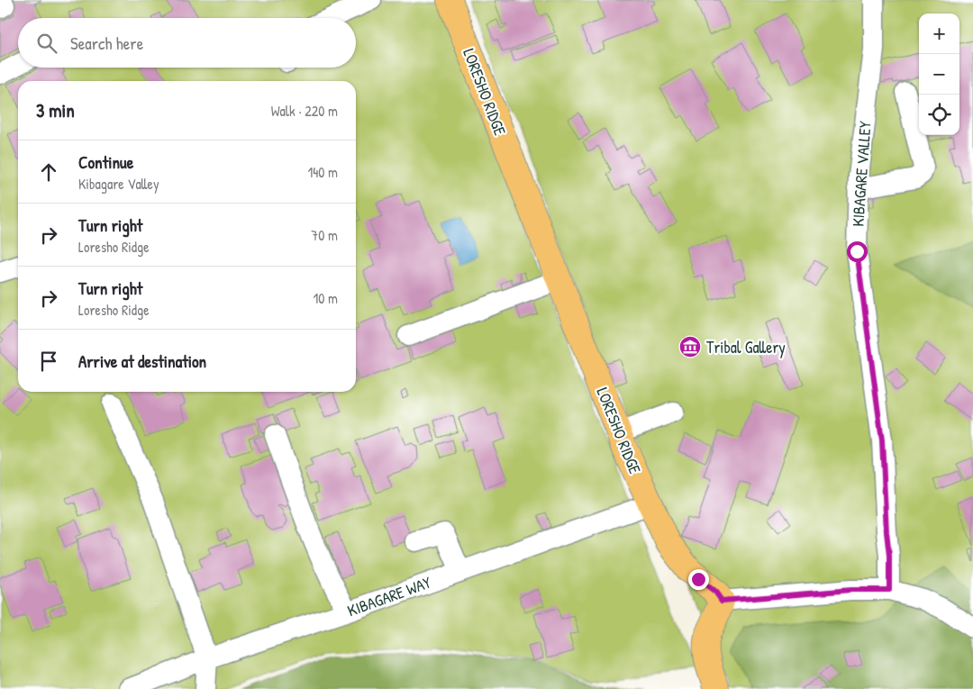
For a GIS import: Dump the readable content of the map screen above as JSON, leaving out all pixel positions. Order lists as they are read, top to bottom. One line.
{"streets":{"main road":["LORESHO RIDGE"],"street":["KIBAGARE VALLEY","KIBAGARE WAY"]},"crossings":[["LORESHO RIDGE","KIBAGARE WAY"]],"places":{"museum":["Tribal Gallery"]},"page":{"map_buttons":["+","−"],"search":"Search here","heading":["3 min","Walk · 220 m"],"list":[["Continue","Kibagare Valley","140 m"],["Turn right","Loresho Ridge","70 m"],["Turn right","Loresho Ridge","10 m"],"Arrive at destination"]}}
